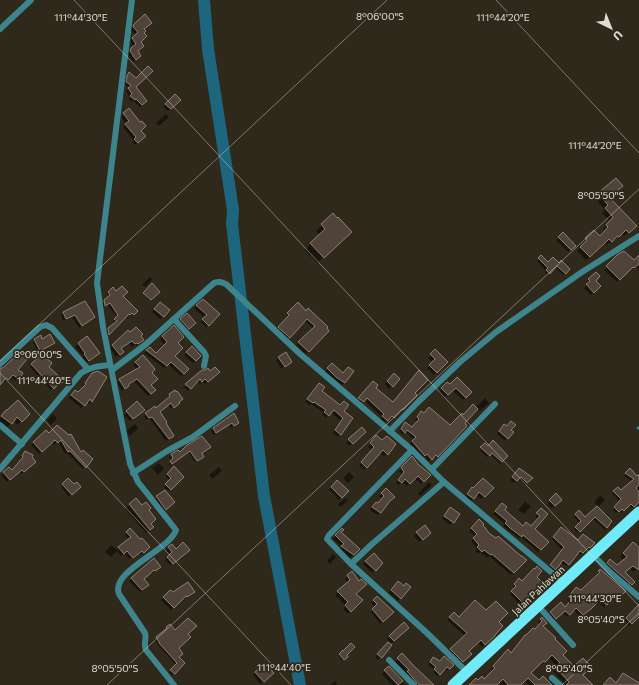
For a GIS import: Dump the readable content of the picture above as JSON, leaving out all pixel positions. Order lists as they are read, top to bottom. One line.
{"streets":{"highway":["Jalan Pahlawan"]},"north":"bottom right","coordinates":["8°06'00\"S","111°44'30\"E","111°44'20\"E","8°05'50\"S","111°44'40\"E","8°05'40\"S"]}
